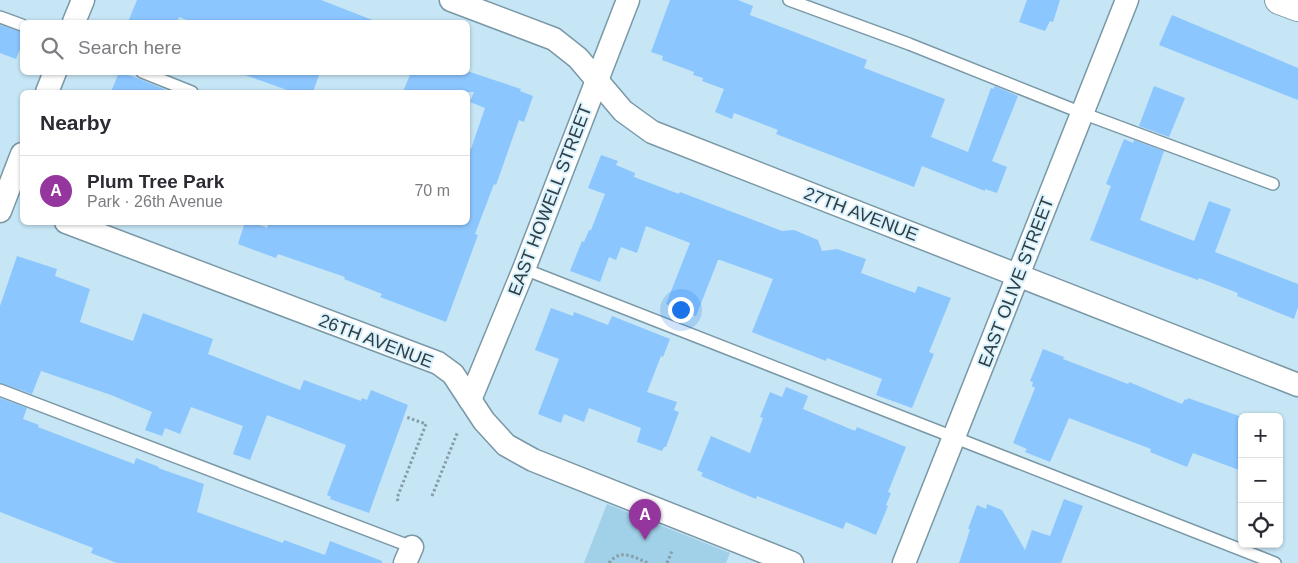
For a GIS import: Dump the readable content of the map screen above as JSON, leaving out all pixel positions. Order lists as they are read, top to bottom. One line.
{"streets":{"street":["EAST HOWELL STREET","27TH AVENUE","EAST OLIVE STREET","26TH AVENUE"]},"crossings":[["EAST HOWELL STREET","27TH AVENUE"],["EAST HOWELL STREET","26TH AVENUE"],["27TH AVENUE","EAST OLIVE STREET"]],"page":{"search":"Search here","heading":"Nearby","list":[{"mark":"A","name":"Plum Tree Park","note":"Park · 26th Avenue","value":"70 m"}],"map_buttons":["+","−"],"pins":"A"}}
